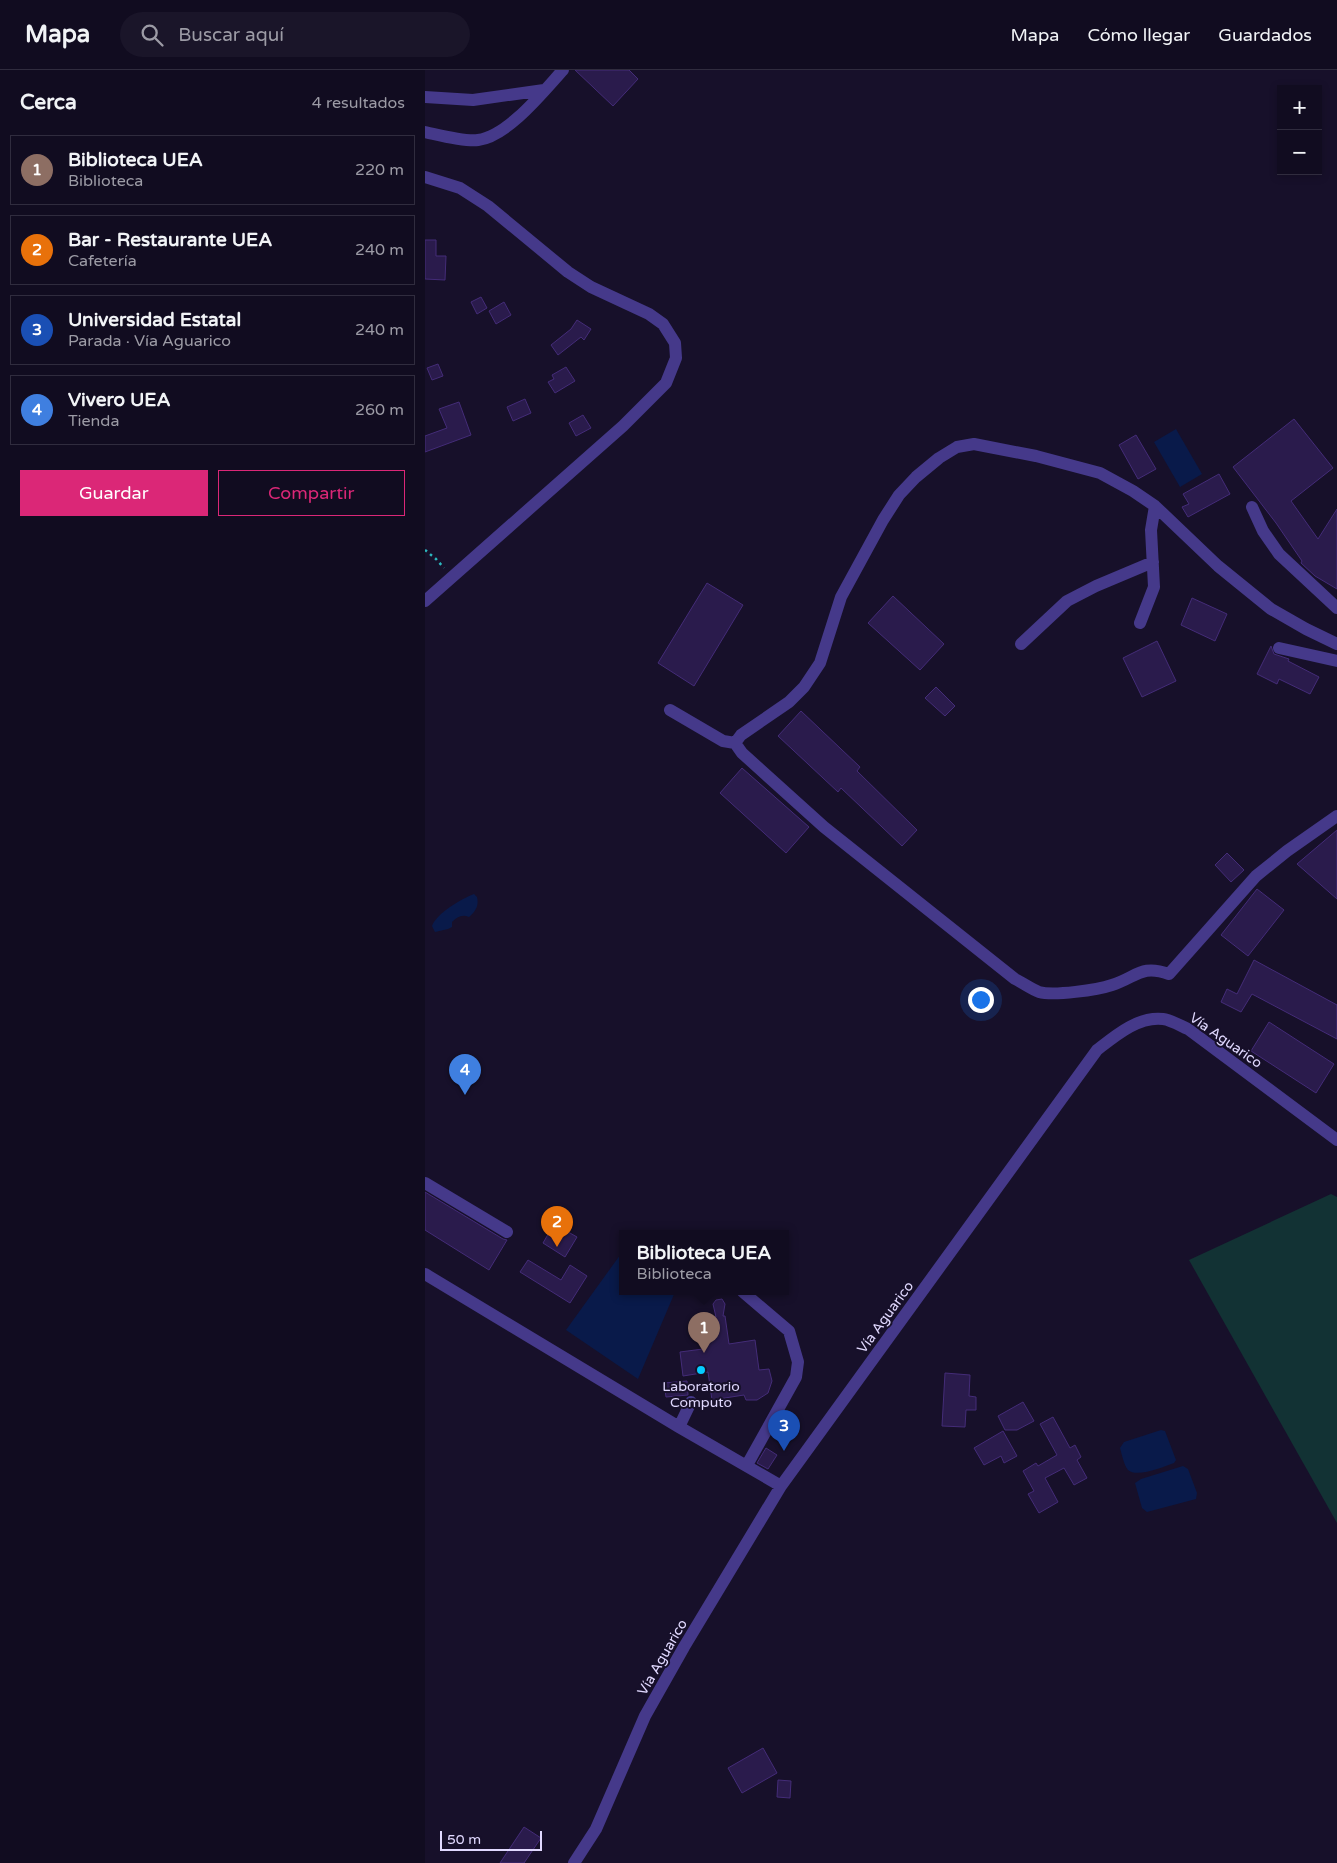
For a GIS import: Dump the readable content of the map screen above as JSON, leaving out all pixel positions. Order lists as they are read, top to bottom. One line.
{"streets":{"street":["Vía Aguarico"]},"places":["Laboratorio Computo"],"scale_bar":"50 m","page":{"header":"Mapa","search":"Buscar aquí","nav":["Mapa","Cómo llegar","Guardados"],"heading":["Cerca","4 resultados"],"map_buttons":["+","−"],"list":[{"mark":"1","name":"Biblioteca UEA","note":"Biblioteca","value":"220 m"},{"mark":"2","name":"Bar - Restaurante UEA","note":"Cafetería","value":"240 m"},{"mark":"3","name":"Universidad Estatal","note":"Parada · Vía Aguarico","value":"240 m"},{"mark":"4","name":"Vivero UEA","note":"Tienda","value":"260 m"}],"buttons":["Guardar","Compartir"],"pins":["4","2","1","3"],"popup":["Biblioteca UEA","Biblioteca"],"scale":"50 m"}}
